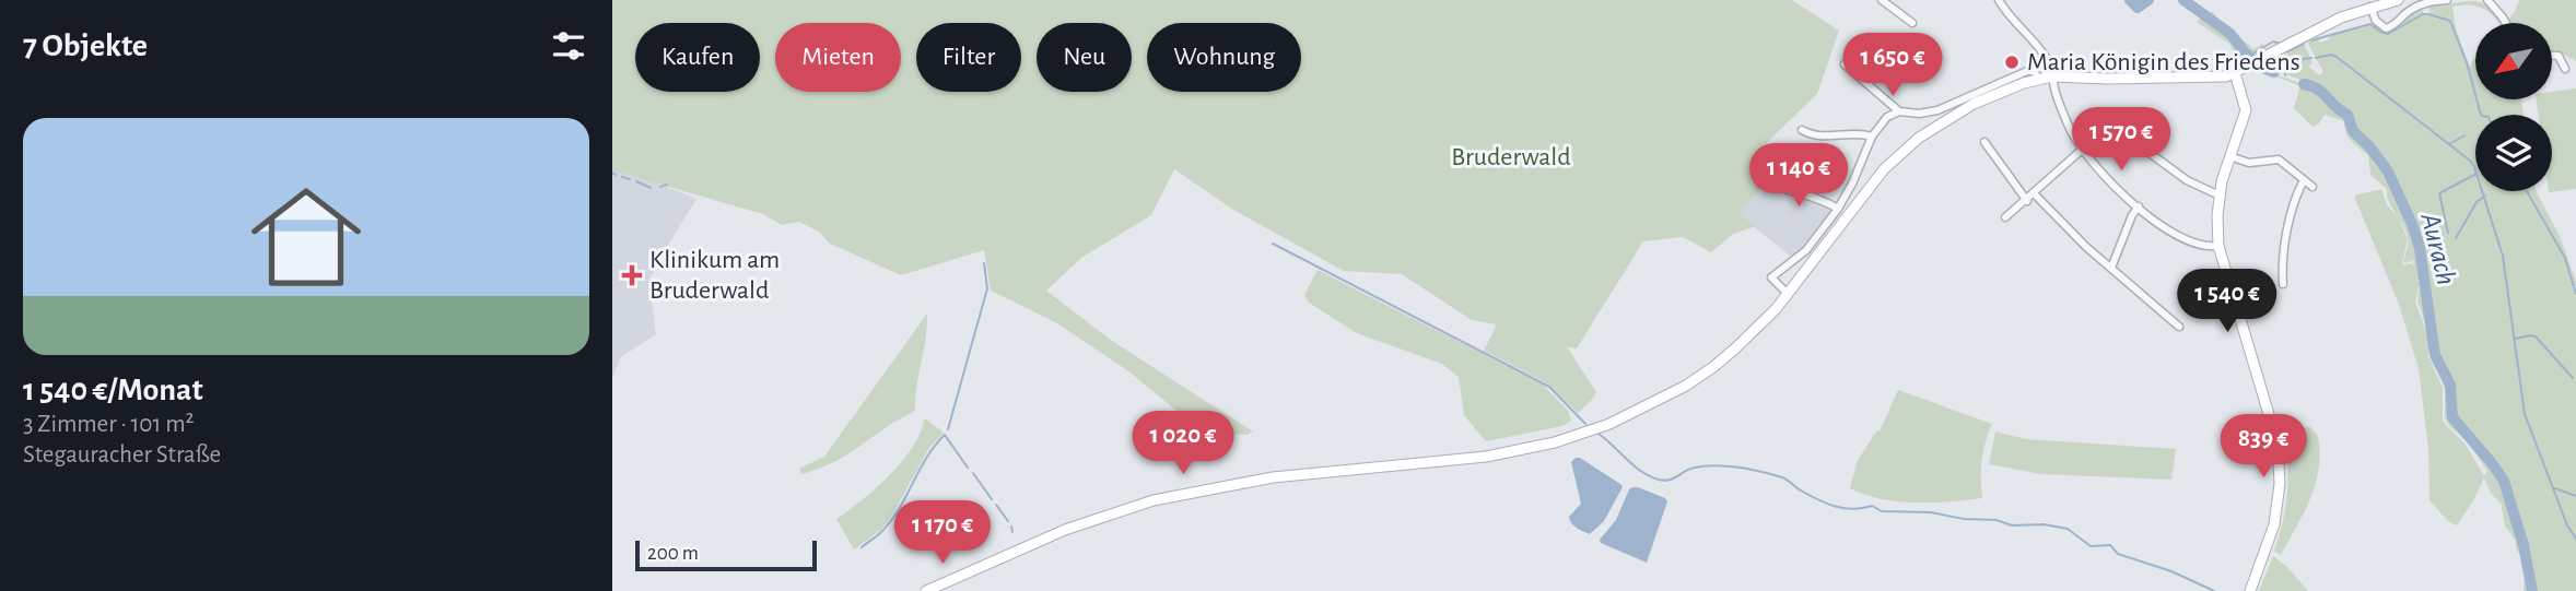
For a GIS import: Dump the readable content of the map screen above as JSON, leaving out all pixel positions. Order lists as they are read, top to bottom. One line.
{"water":["Aurach"],"parks":["Bruderwald"],"places":{"other":["Maria Königin des Friedens"],"health":["Klinikum am Bruderwald"]},"scale_bar":"200 m","north":"bottom left","page":{"heading":"7 Objekte","chip":["Kaufen","Mieten","Filter","Neu","Wohnung"],"price":["1 650 €","1 570 €","1 140 €","1 540 €","1 020 €","839 €","1 170 €"],"list":[{"name":"1 540 €/Monat","note":"3 Zimmer · 101 m² · Stegauracher Straße"}],"scale":"200 m"}}
